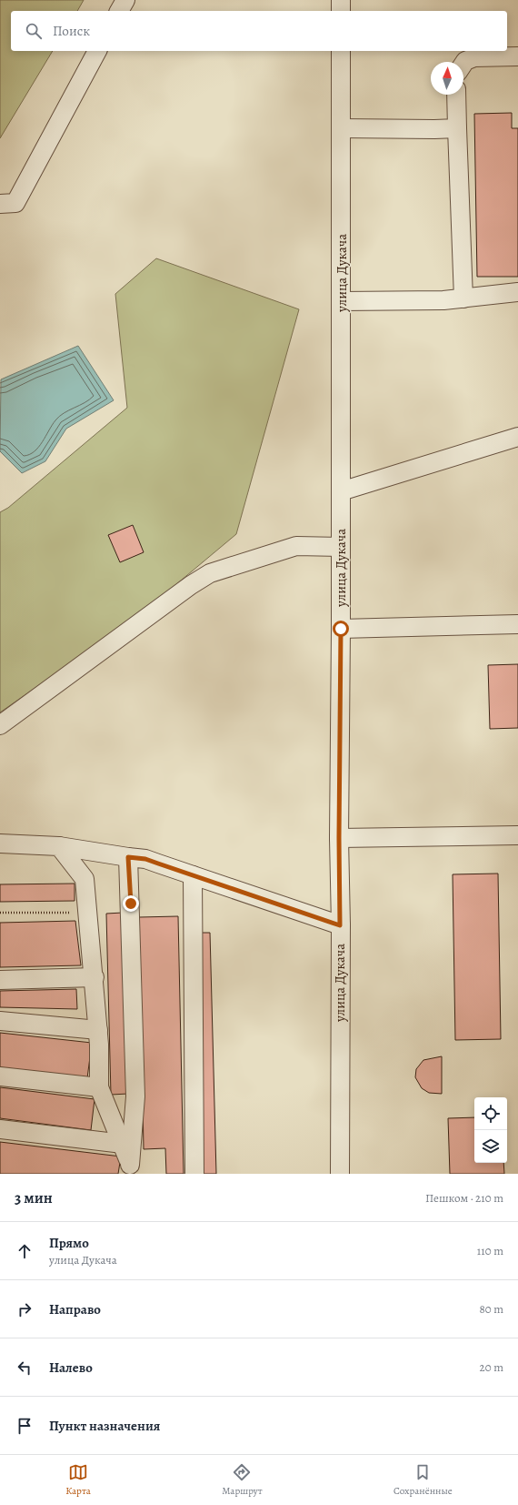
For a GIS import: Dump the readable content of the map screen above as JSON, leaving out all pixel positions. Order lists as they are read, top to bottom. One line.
{"streets":{"street":["улица Дукача"]},"north":"top","page":{"search":"Поиск","heading":["3 мин","Пешком · 210 m"],"list":[["Прямо","улица Дукача","110 m"],["Направо","80 m"],["Налево","20 m"],"Пункт назначения"],"nav":["Карта","Маршрут","Сохранённые"]}}
